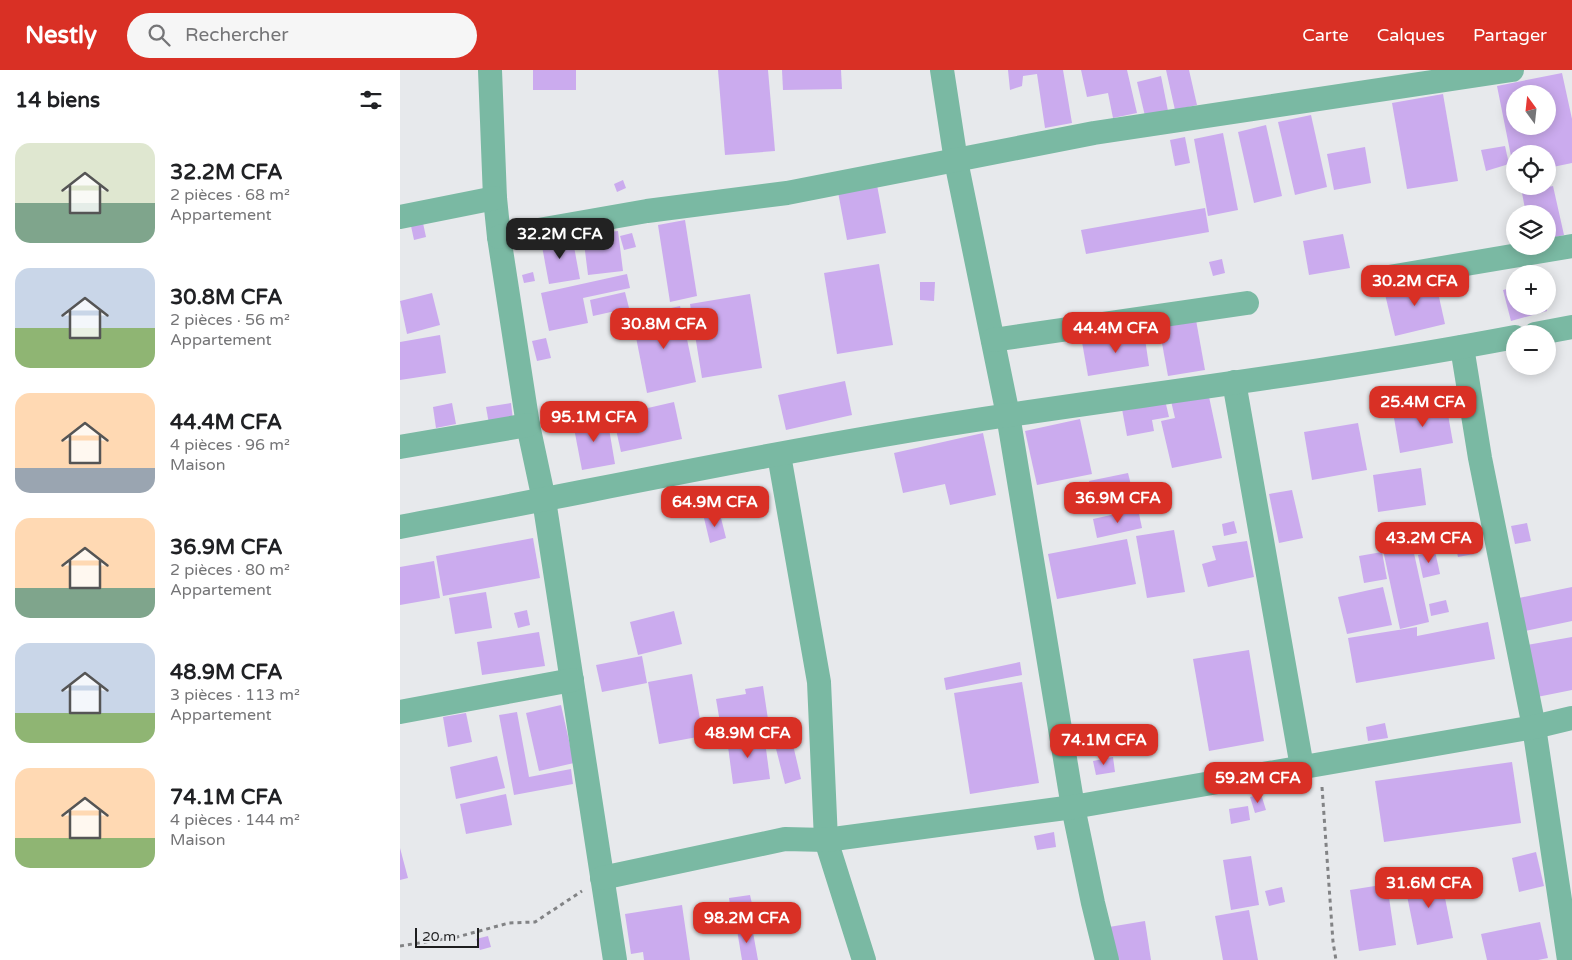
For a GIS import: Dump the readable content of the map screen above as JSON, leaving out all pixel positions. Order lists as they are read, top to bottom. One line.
{"scale_bar":"20 m","north":"top","page":{"header":"Nestly","search":"Rechercher","nav":["Carte","Calques","Partager"],"heading":"14 biens","map_buttons":["+","−"],"list":[{"name":"32.2M CFA","note":"2 pièces · 68 m² · Appartement"},{"name":"30.8M CFA","note":"2 pièces · 56 m² · Appartement"},{"name":"44.4M CFA","note":"4 pièces · 96 m² · Maison"},{"name":"36.9M CFA","note":"2 pièces · 80 m² · Appartement"},{"name":"48.9M CFA","note":"3 pièces · 113 m² · Appartement"},{"name":"74.1M CFA","note":"4 pièces · 144 m² · Maison"}],"price":["32.2M CFA","30.2M CFA","30.8M CFA","44.4M CFA","25.4M CFA","95.1M CFA","36.9M CFA","64.9M CFA","43.2M CFA","48.9M CFA","74.1M CFA","59.2M CFA","31.6M CFA","98.2M CFA"],"scale":"20 m"}}
